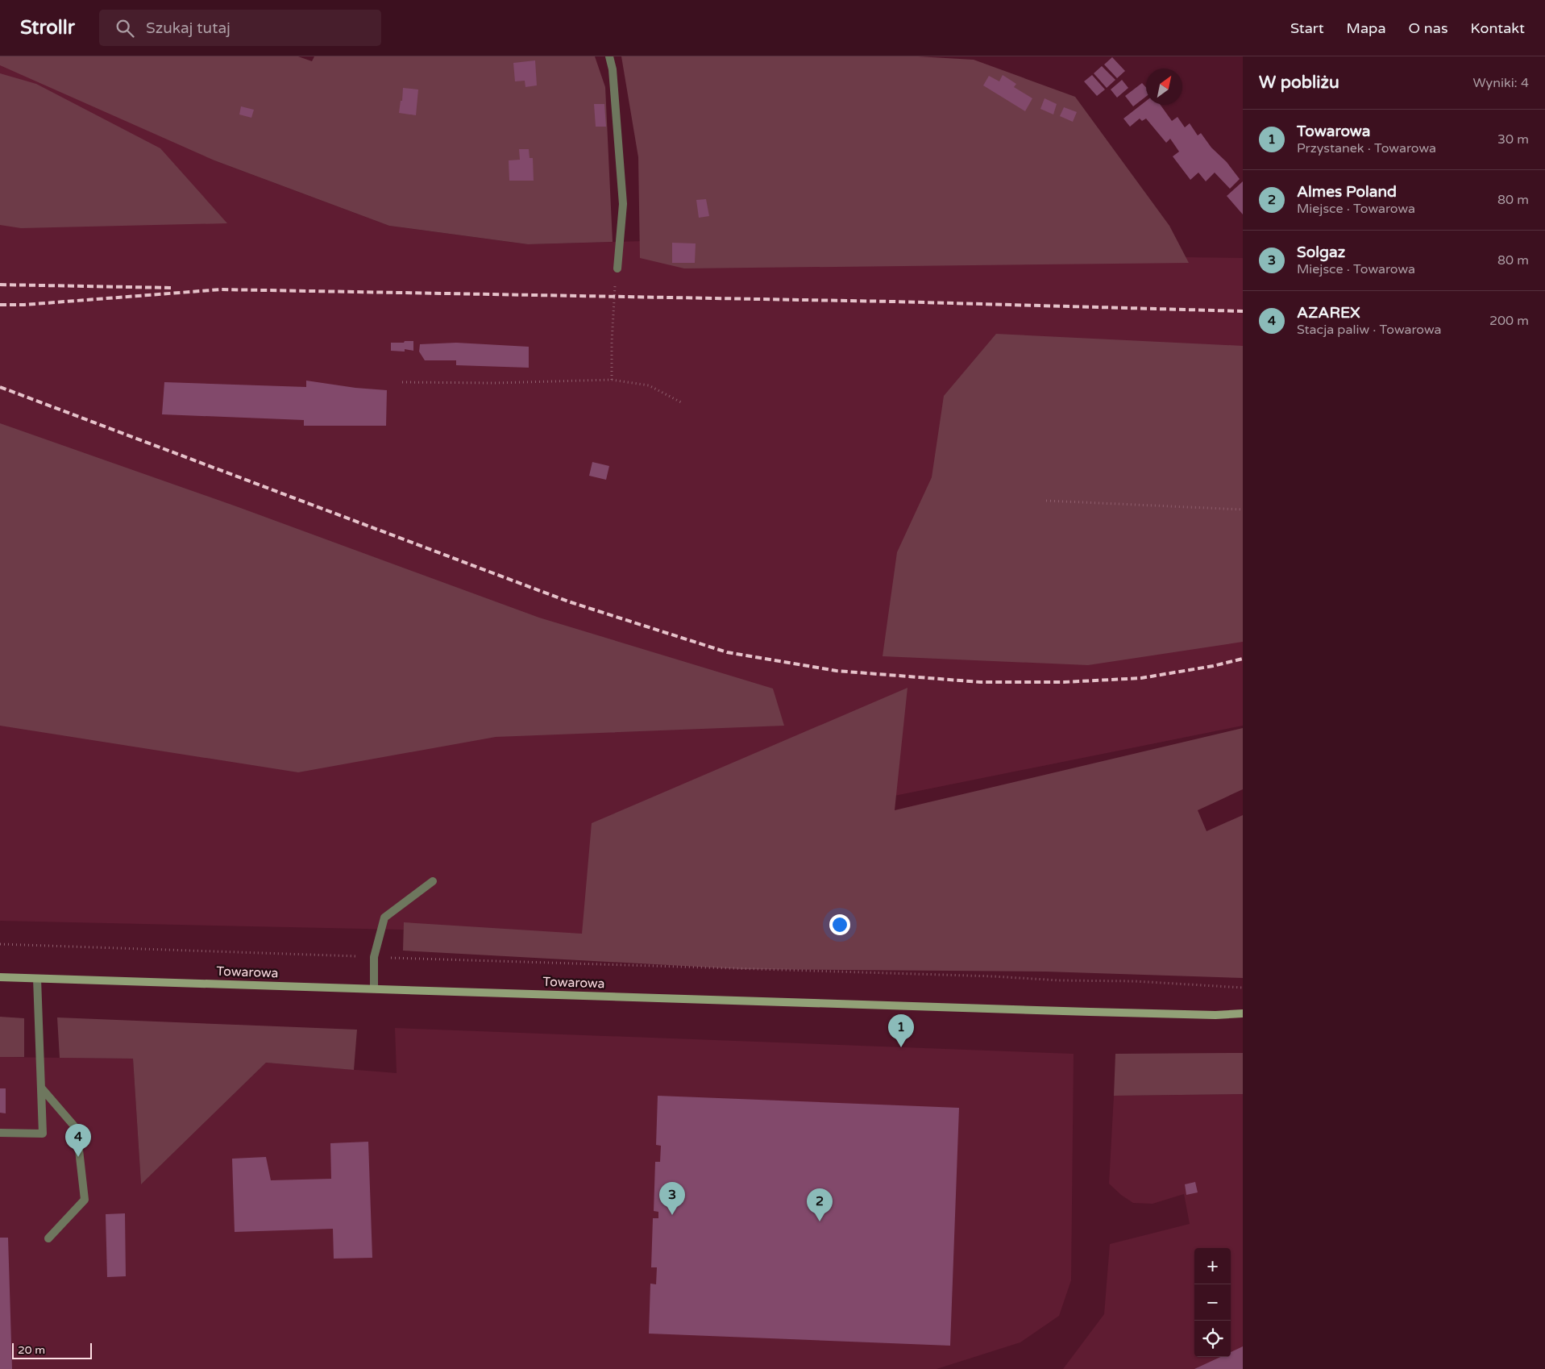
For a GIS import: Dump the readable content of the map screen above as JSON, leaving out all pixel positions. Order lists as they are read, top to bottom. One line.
{"streets":{"main road":["Towarowa"]},"scale_bar":"20 m","north":"top right","page":{"header":"Strollr","search":"Szukaj tutaj","nav":["Start","Mapa","O nas","Kontakt"],"heading":["W pobliżu","Wyniki: 4"],"list":[{"mark":"1","name":"Towarowa","note":"Przystanek · Towarowa","value":"30 m"},{"mark":"2","name":"Almes Poland","note":"Miejsce · Towarowa","value":"80 m"},{"mark":"3","name":"Solgaz","note":"Miejsce · Towarowa","value":"80 m"},{"mark":"4","name":"AZAREX","note":"Stacja paliw · Towarowa","value":"200 m"}],"pins":["1","4","3","2"],"map_buttons":["+","−"],"scale":"20 m"}}
